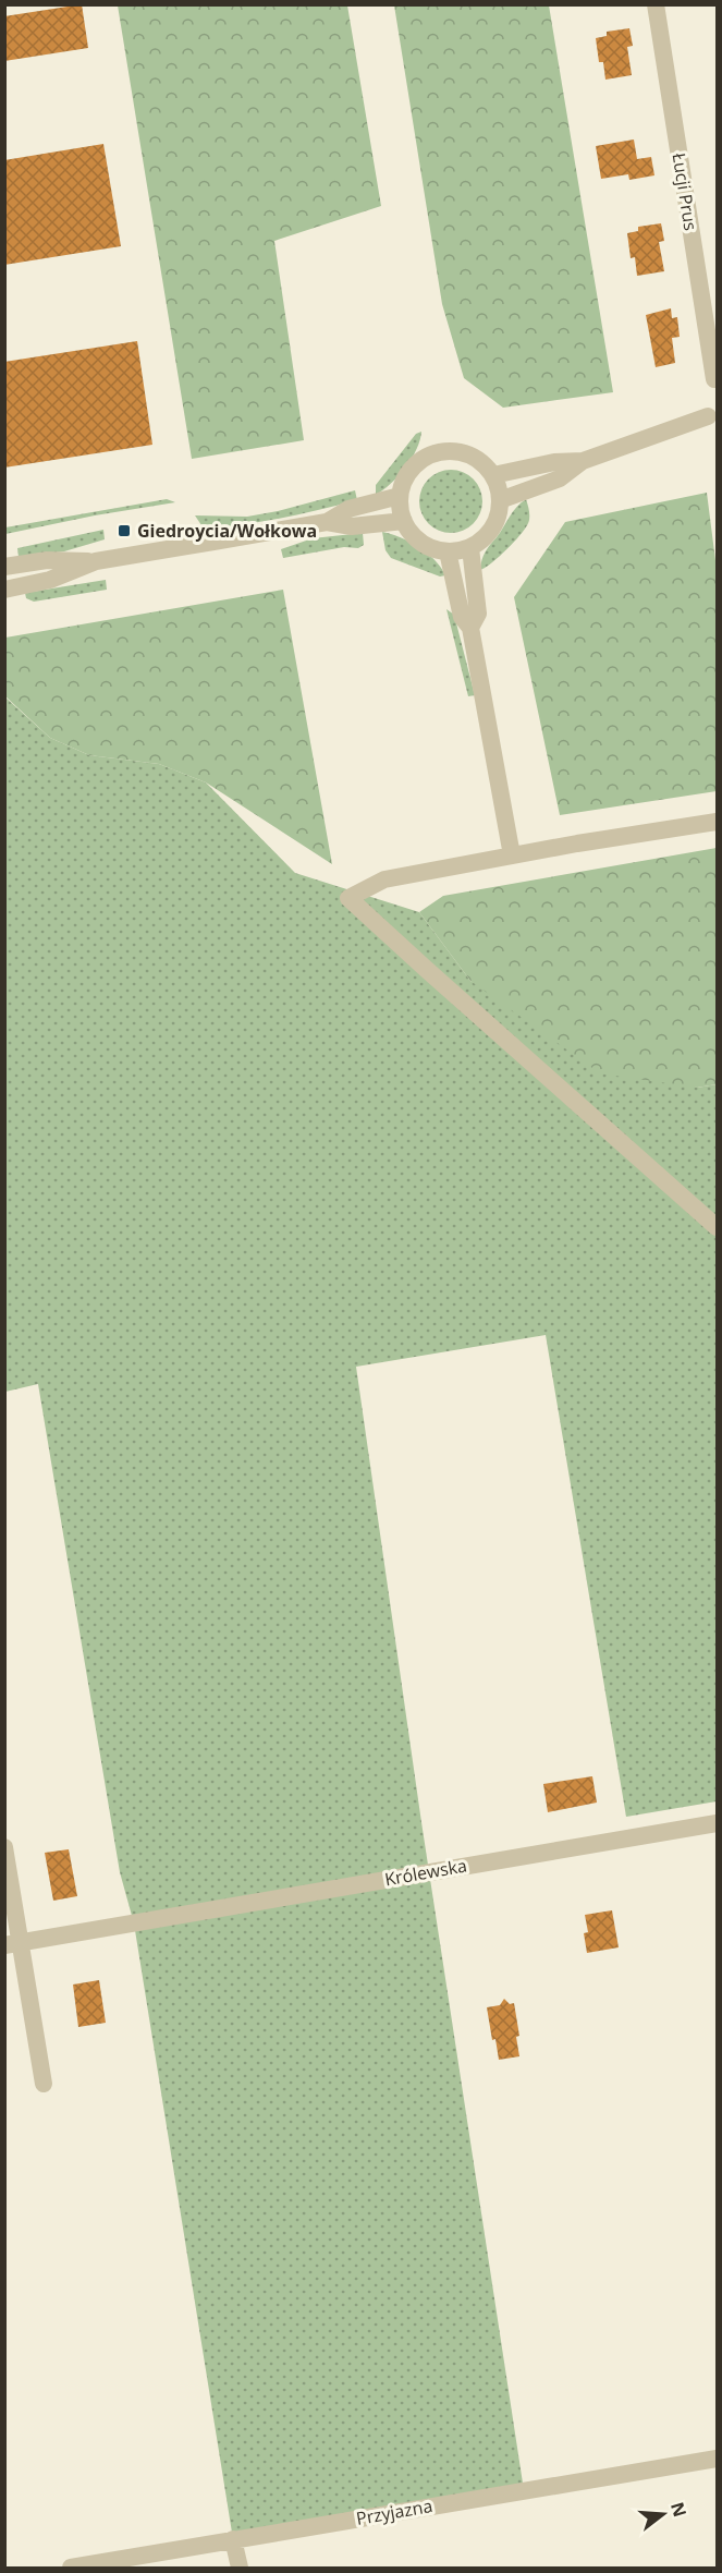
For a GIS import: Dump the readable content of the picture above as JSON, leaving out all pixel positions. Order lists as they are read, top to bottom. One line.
{"streets":{"street":["Łucji Prus","Królewska","Przyjazna"]},"places":{"transit":["Giedroycia/Wołkowa"]},"north":"right"}
